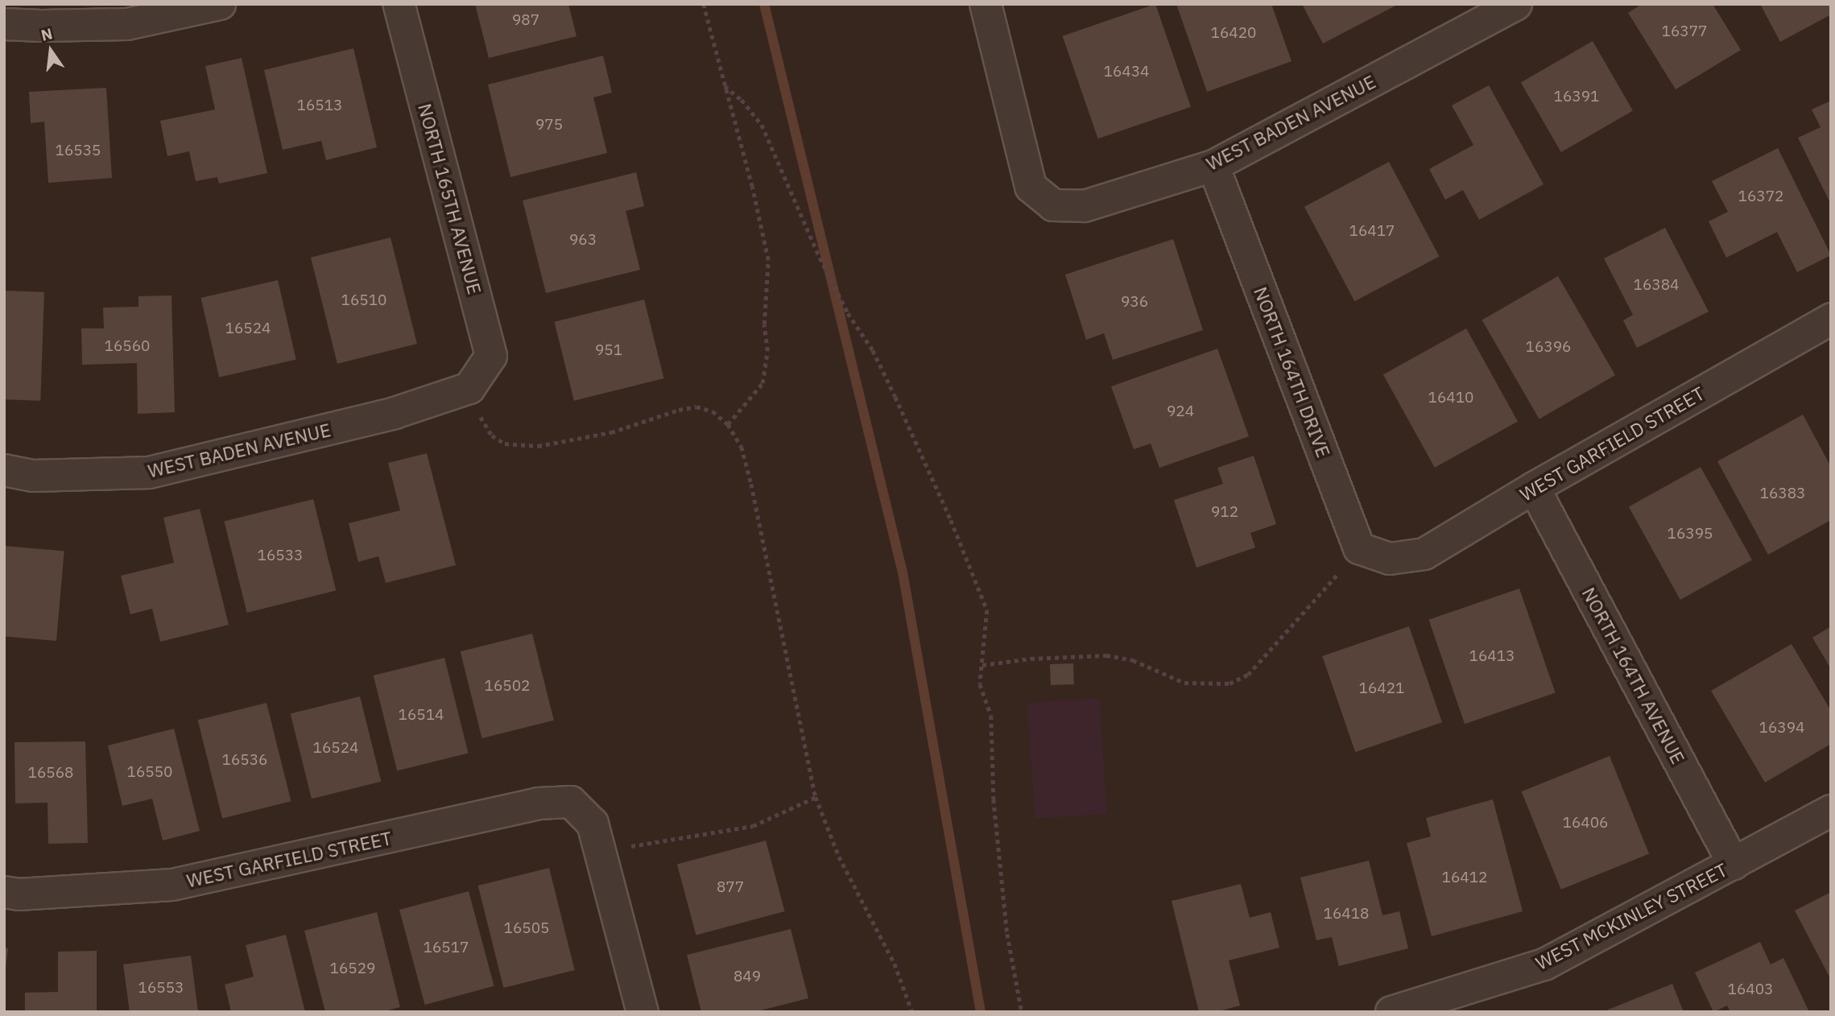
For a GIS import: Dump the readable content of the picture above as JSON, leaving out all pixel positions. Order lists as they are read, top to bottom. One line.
{"streets":{"street":["WEST BADEN AVENUE","NORTH 165TH AVENUE","NORTH 164TH DRIVE","WEST GARFIELD STREET","NORTH 164TH AVENUE","WEST MCKINLEY STREET"]},"crossings":[["WEST BADEN AVENUE","NORTH 165TH AVENUE"],["WEST BADEN AVENUE","NORTH 164TH DRIVE"],["NORTH 164TH DRIVE","WEST GARFIELD STREET"],["WEST GARFIELD STREET","NORTH 164TH AVENUE"],["NORTH 164TH AVENUE","WEST MCKINLEY STREET"]],"house_numbers":["987","16377","16420","16434","16391","16513","975","16535","16372","16417","963","16384","16510","936","16524","16560","16396","951","16410","924","16383","912","16395","16533","16413","16502","16421","16514","16394","16524","16536","16550","16568","16406","16412","877","16418","16505","16517","16529","849","16553","16403"],"north":"top"}
